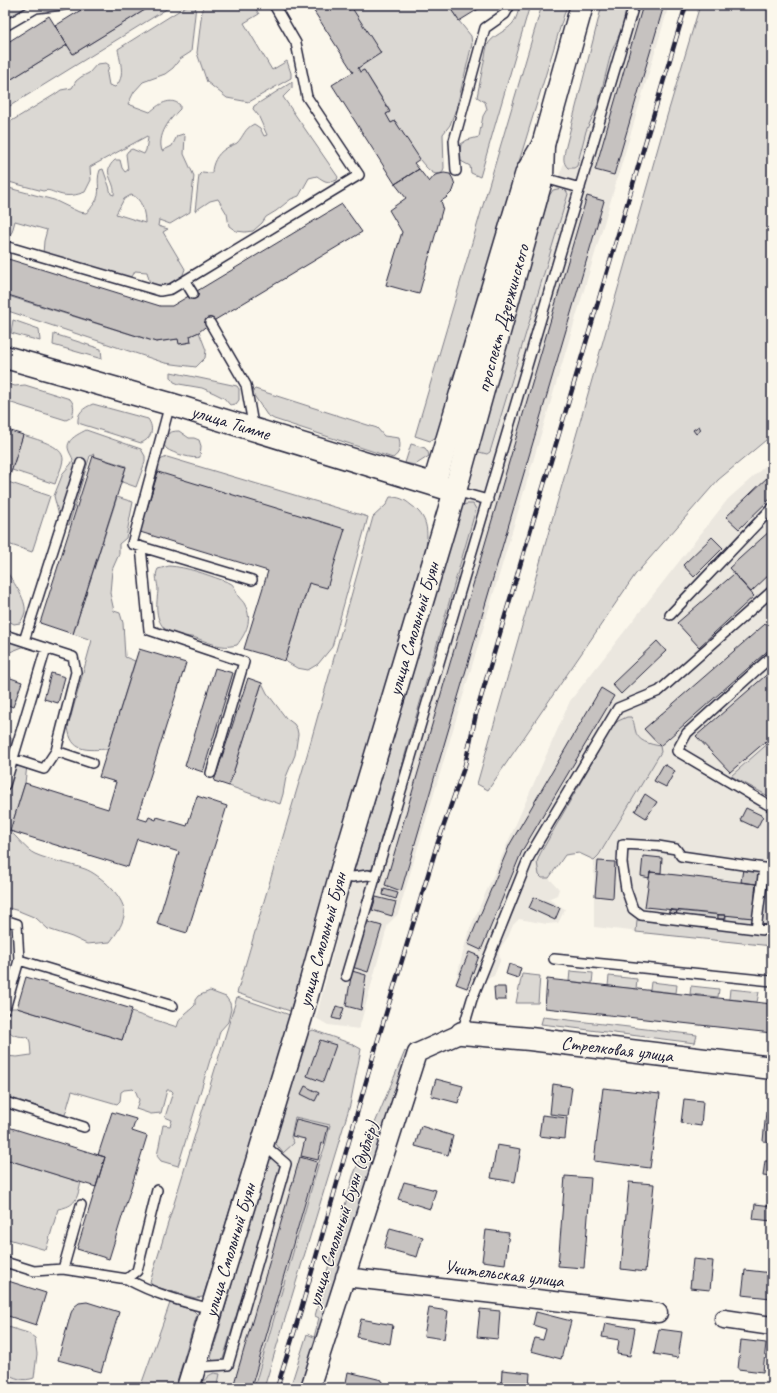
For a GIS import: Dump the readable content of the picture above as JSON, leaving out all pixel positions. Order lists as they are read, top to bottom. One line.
{"streets":{"main road":["проспект Дзержинского","улица Тимме","улица Смольный Буян","Стрелковая улица"],"street":["улица Смольный Буян (дублёр)","Учительская улица"]},"crossings":[["проспект Дзержинского","улица Тимме"],["проспект Дзержинского","улица Смольный Буян"],["улица Тимме","улица Смольный Буян"],["Стрелковая улица","улица Смольный Буян (дублёр)"],["улица Смольный Буян (дублёр)","Учительская улица"]]}
